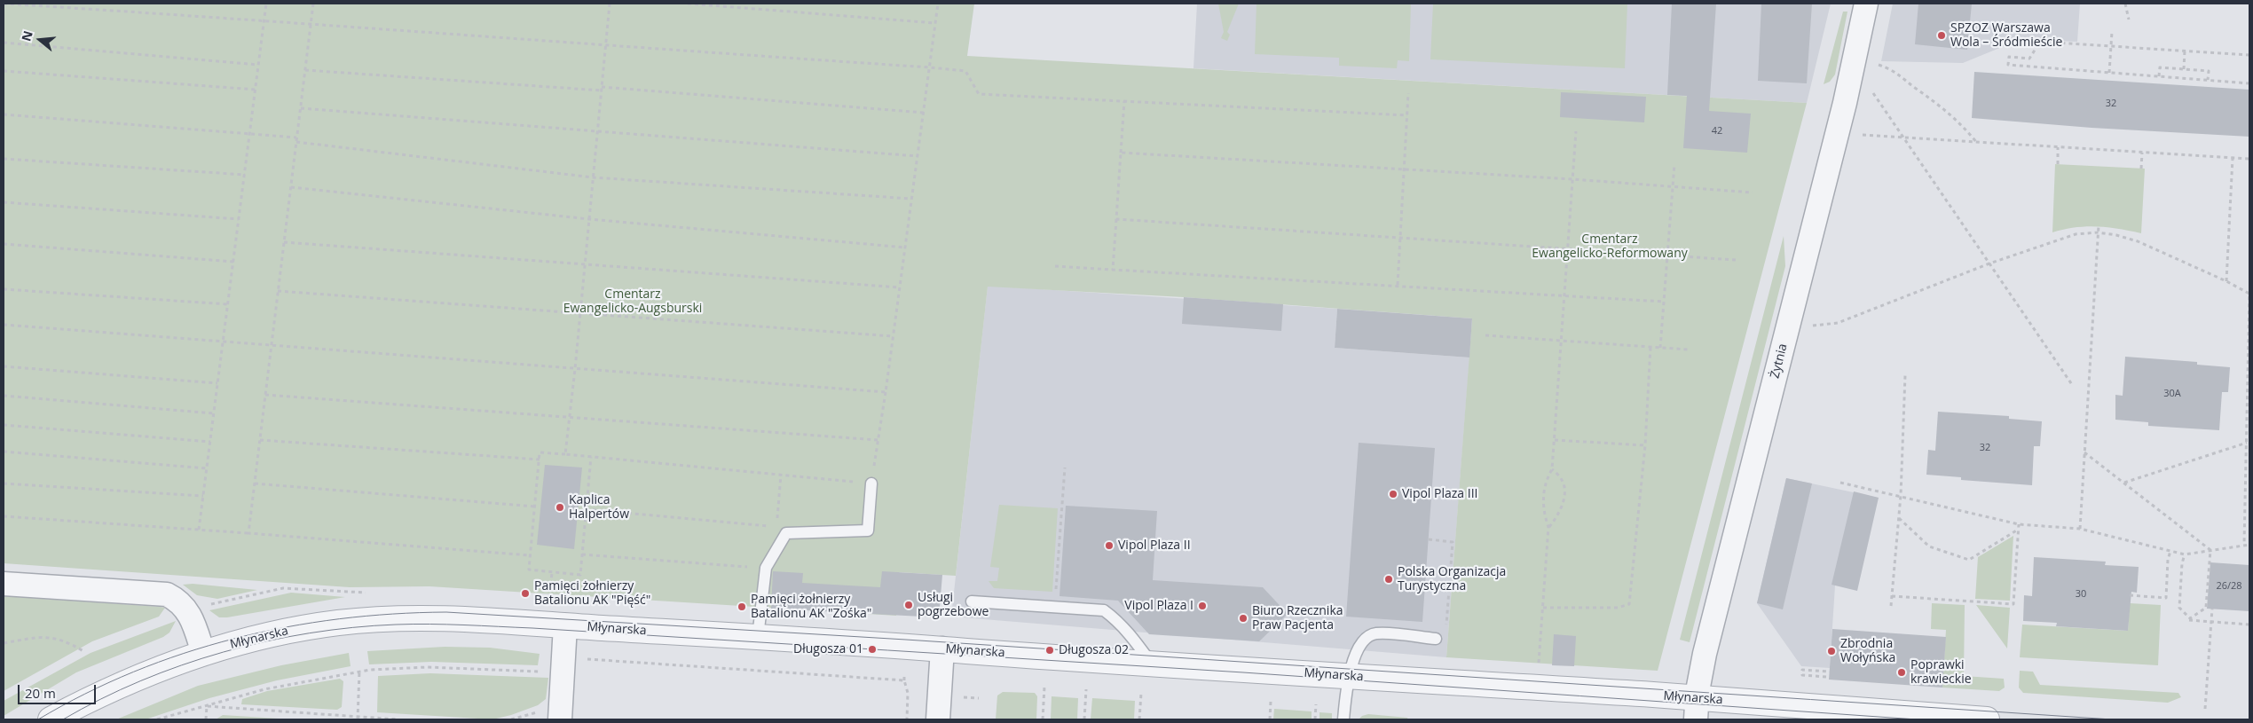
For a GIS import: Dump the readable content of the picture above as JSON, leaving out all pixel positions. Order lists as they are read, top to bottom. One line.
{"streets":{"street":["Żytnia","Młynarska"]},"crossings":[["Żytnia","Młynarska"]],"parks":["Cmentarz Ewangelicko-Reformowany","Cmentarz Ewangelicko-Augsburski"],"places":["SPZOZ Warszawa Wola – Śródmieście","Vipol Plaza III","Kaplica Halpertów","Vipol Plaza II","Polska Organizacja Turystyczna","Pamięci żołnierzy Batalionu AK \"Pięść\"","Usługi pogrzebowe","Vipol Plaza I","Pamięci żołnierzy Batalionu AK \"Zośka\"","Biuro Rzecznika Praw Pacjenta","Długosza 01","Długosza 02","Zbrodnia Wołyńska","Poprawki krawieckie"],"house_numbers":["32","42","30A","32","26/28","30"],"scale_bar":"20 m","north":"left"}
